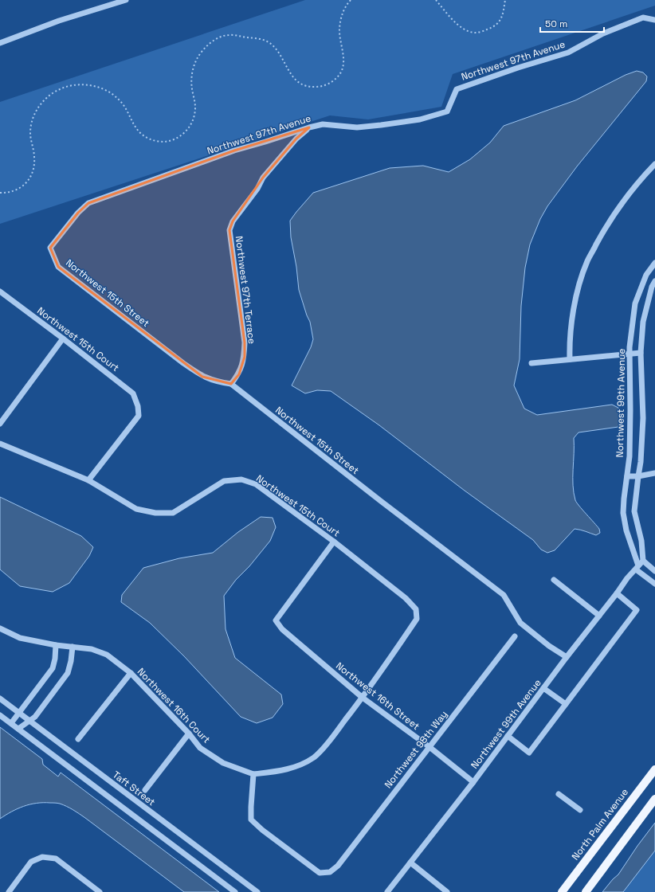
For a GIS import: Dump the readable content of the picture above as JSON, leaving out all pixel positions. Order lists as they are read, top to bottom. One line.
{"streets":{"main road":["North Palm Avenue"],"street":["Northwest 97th Avenue","Northwest 97th Terrace","Northwest 15th Street","Northwest 15th Court","Northwest 99th Avenue","Northwest 16th Street","Northwest 16th Court","Northwest 98th Way","Taft Street"]},"crossings":[["Northwest 97th Avenue","Northwest 97th Terrace"],["Northwest 97th Avenue","Northwest 15th Street"],["Northwest 97th Terrace","Northwest 15th Street"],["Northwest 15th Street","Northwest 99th Avenue"],["Northwest 15th Court","Northwest 16th Street"],["Northwest 99th Avenue","Northwest 16th Street"],["Northwest 16th Street","Northwest 98th Way"],["Northwest 16th Court","Northwest 98th Way"]],"scale_bar":"50 m"}
